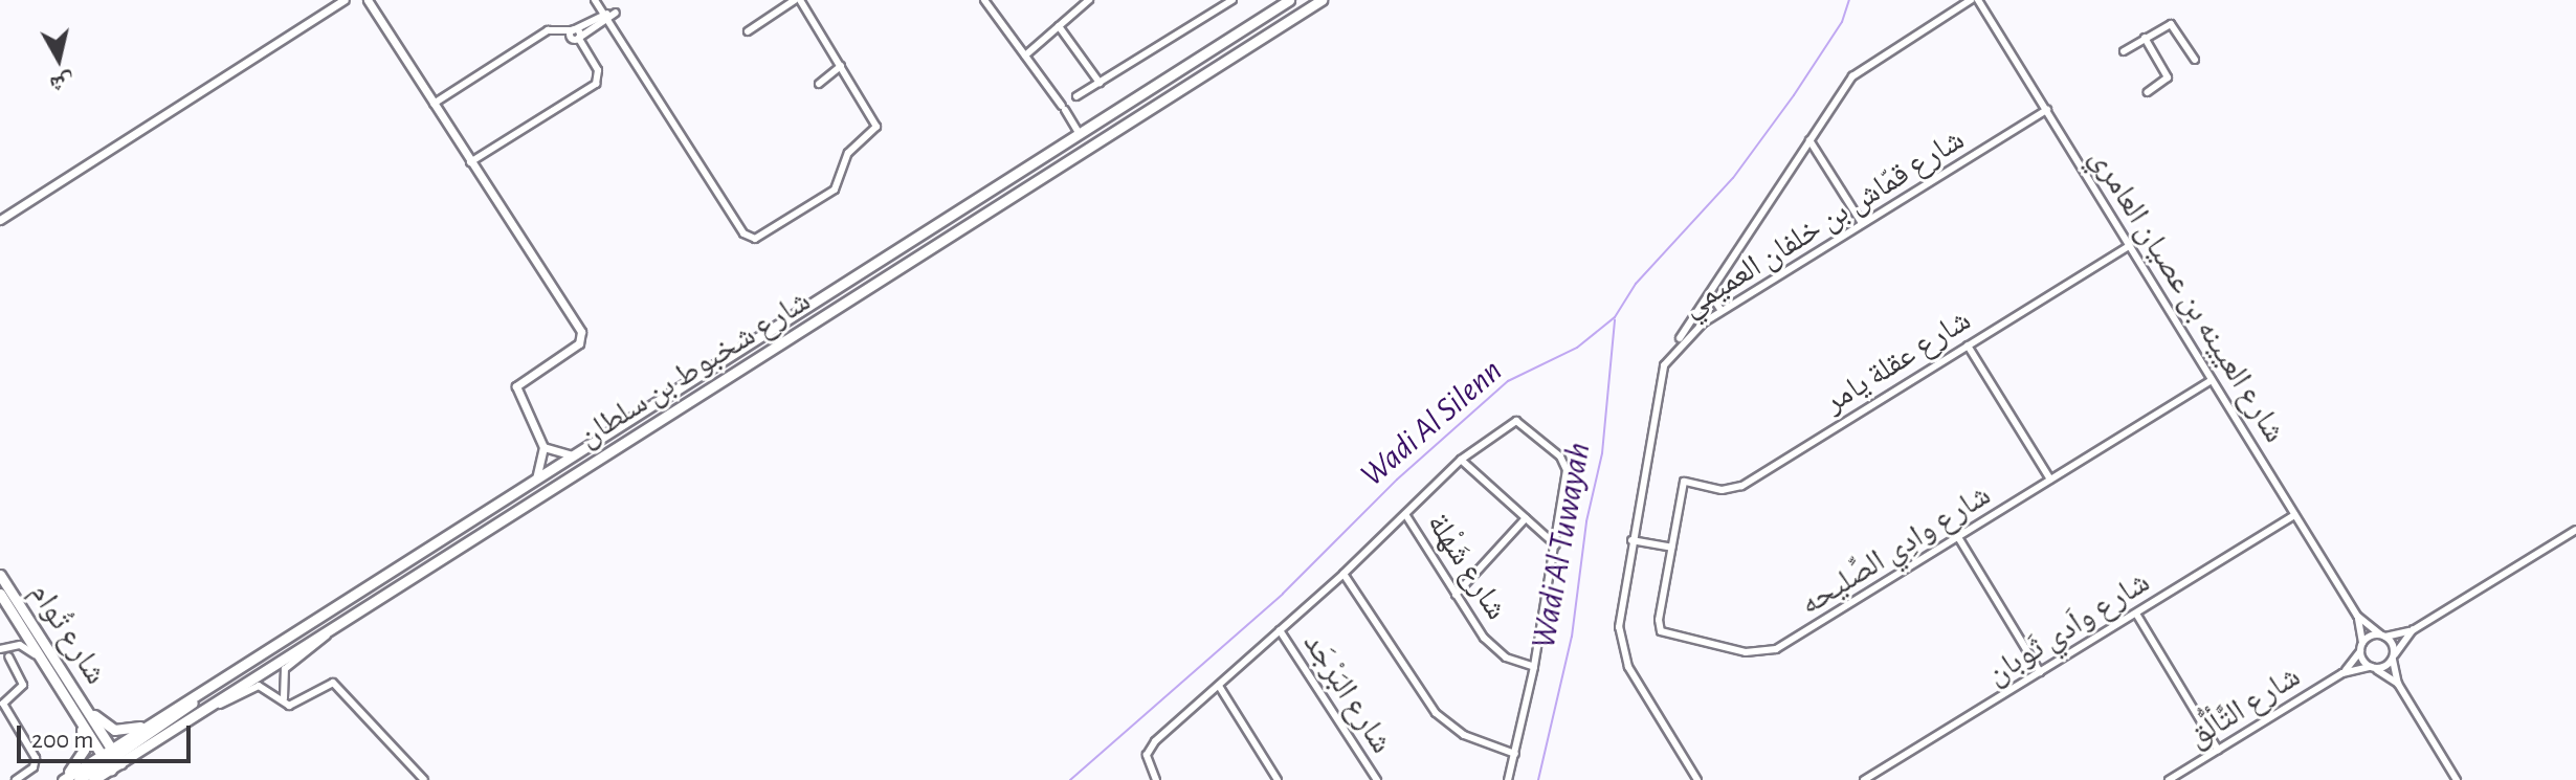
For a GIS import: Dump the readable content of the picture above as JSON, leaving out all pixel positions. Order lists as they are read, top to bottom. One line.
{"streets":{"main road":["شارع شخبوط بن سلطان","شارع تُوام"],"street":["شارع قمّاش بن خلفان العميمي","شارع العيينه بن عصيان العامري","شارع عقلة يامر","شارع وادِي الصِّليحه","شارع شَهْلة","شارع واَدي ثَوبان","شارع البَرْجَد","شارع التَّألُّق"]},"crossings":[["شارع قمّاش بن خلفان العميمي","شارع العيينه بن عصيان العامري"],["شارع العيينه بن عصيان العامري","شارع عقلة يامر"],["شارع العيينه بن عصيان العامري","شارع وادِي الصِّليحه"],["شارع العيينه بن عصيان العامري","شارع واَدي ثَوبان"],["شارع العيينه بن عصيان العامري","شارع التَّألُّق"],["شارع عقلة يامر","شارع وادِي الصِّليحه"],["شارع شخبوط بن سلطان","شارع تُوام"]],"water":["Wadi Al Silenn","Wadi Al Tuwayah"],"scale_bar":"200 m","north":"bottom"}
